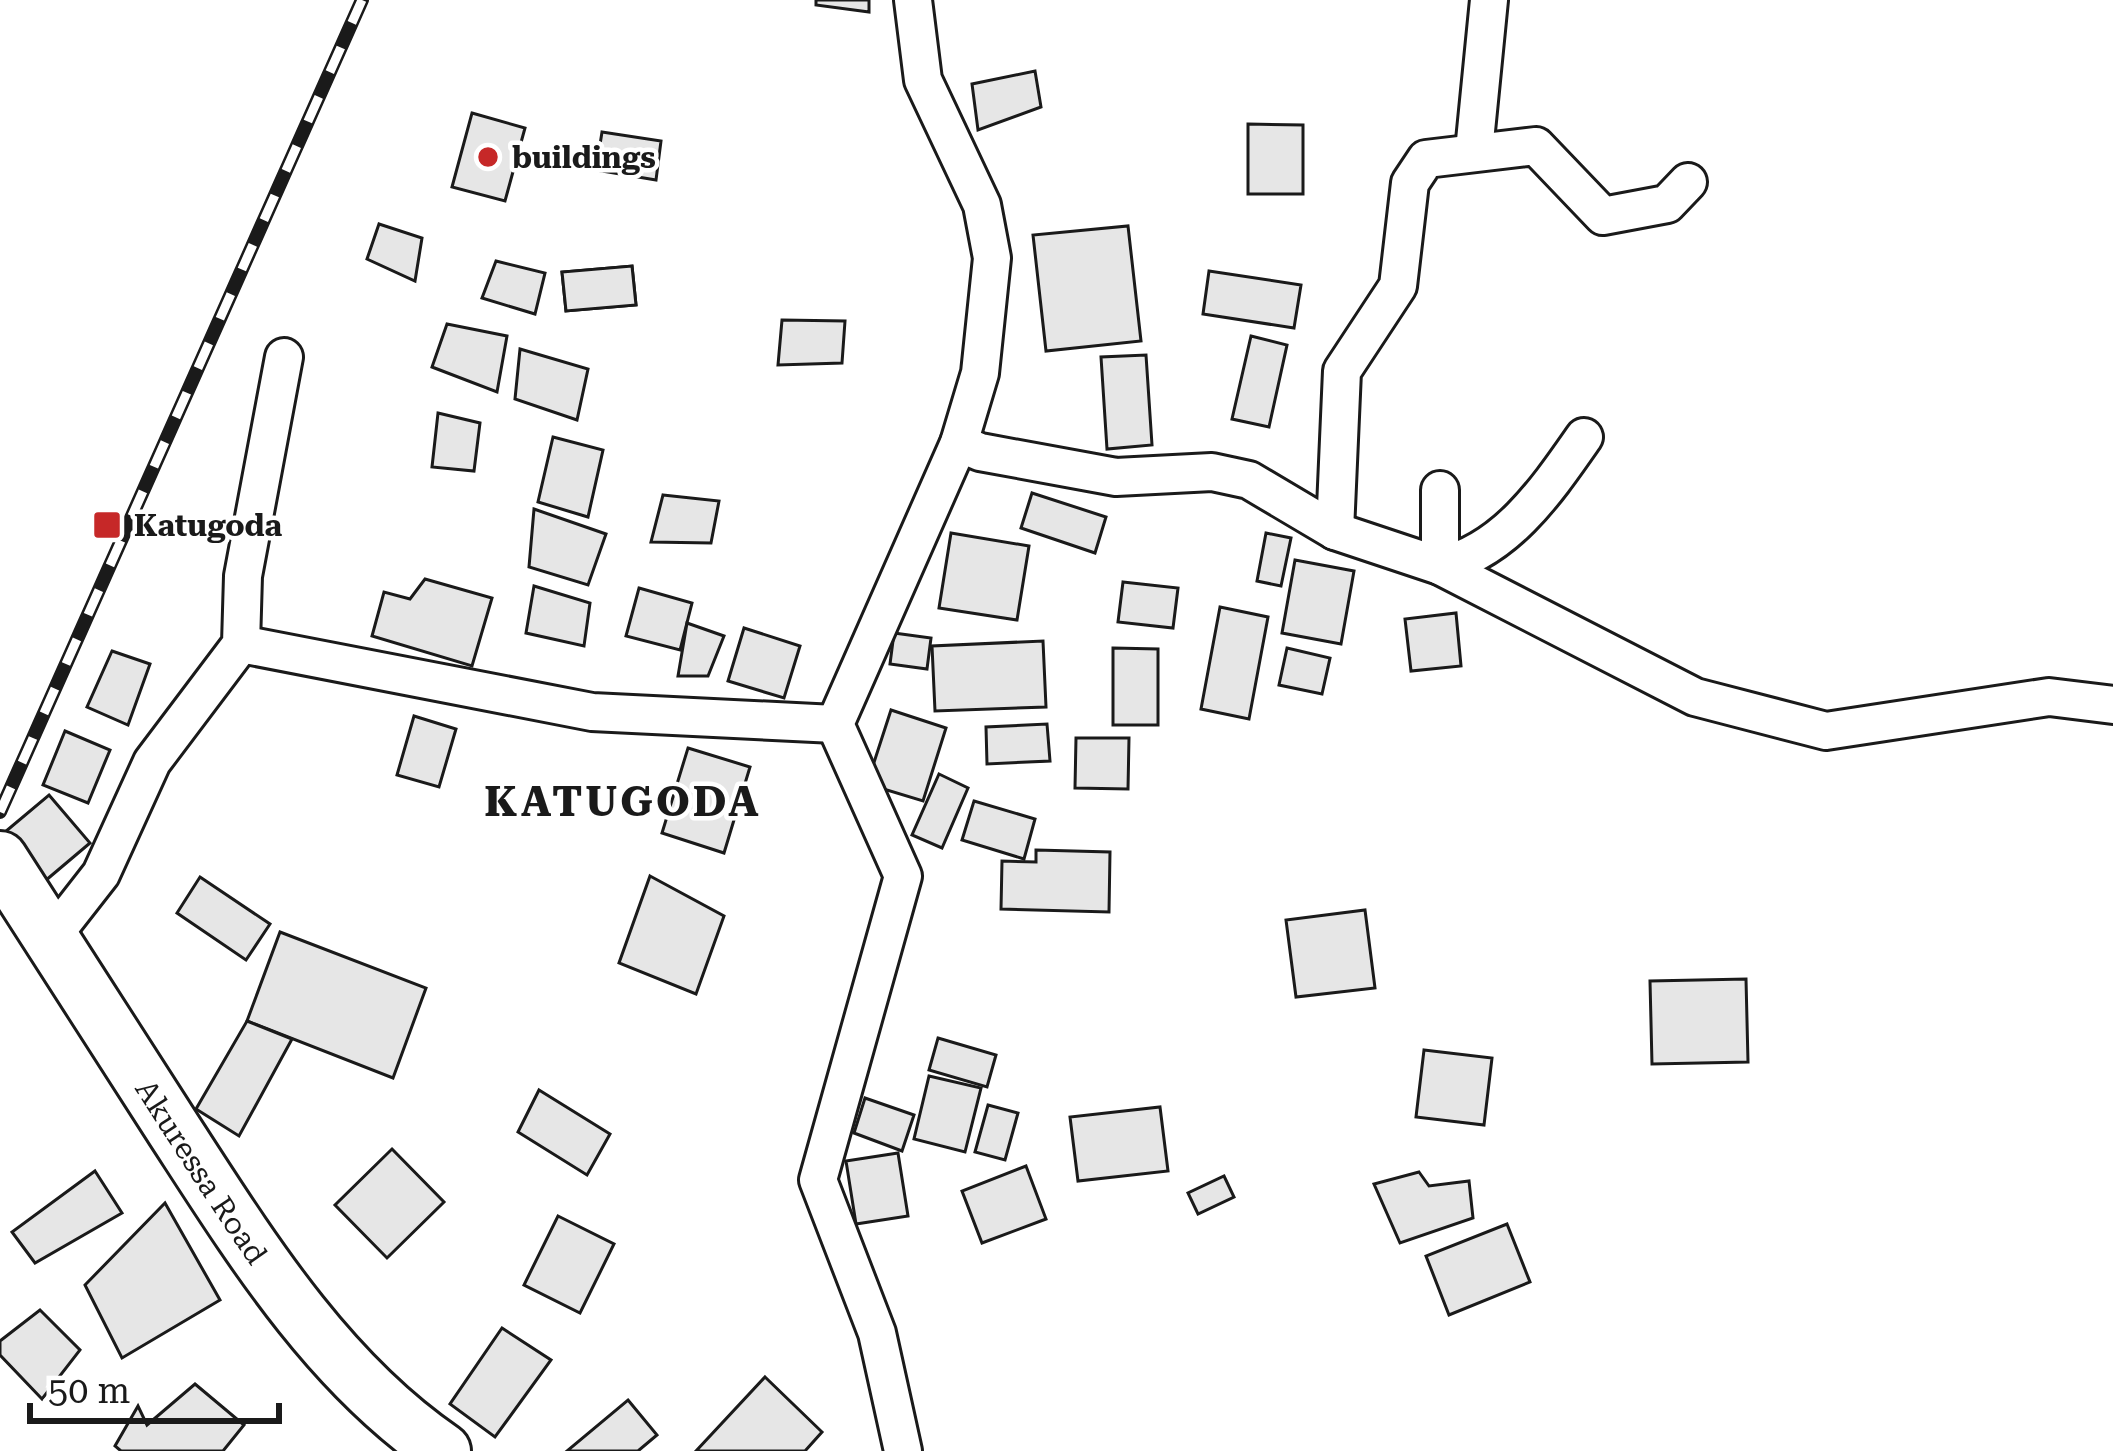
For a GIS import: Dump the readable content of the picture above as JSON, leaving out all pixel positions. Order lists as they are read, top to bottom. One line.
{"streets":{"highway":["Akuressa Road"]},"districts":["KATUGODA"],"places":{"other":["buildings"],"transit":["Katugoda"]},"scale_bar":"50 m"}
